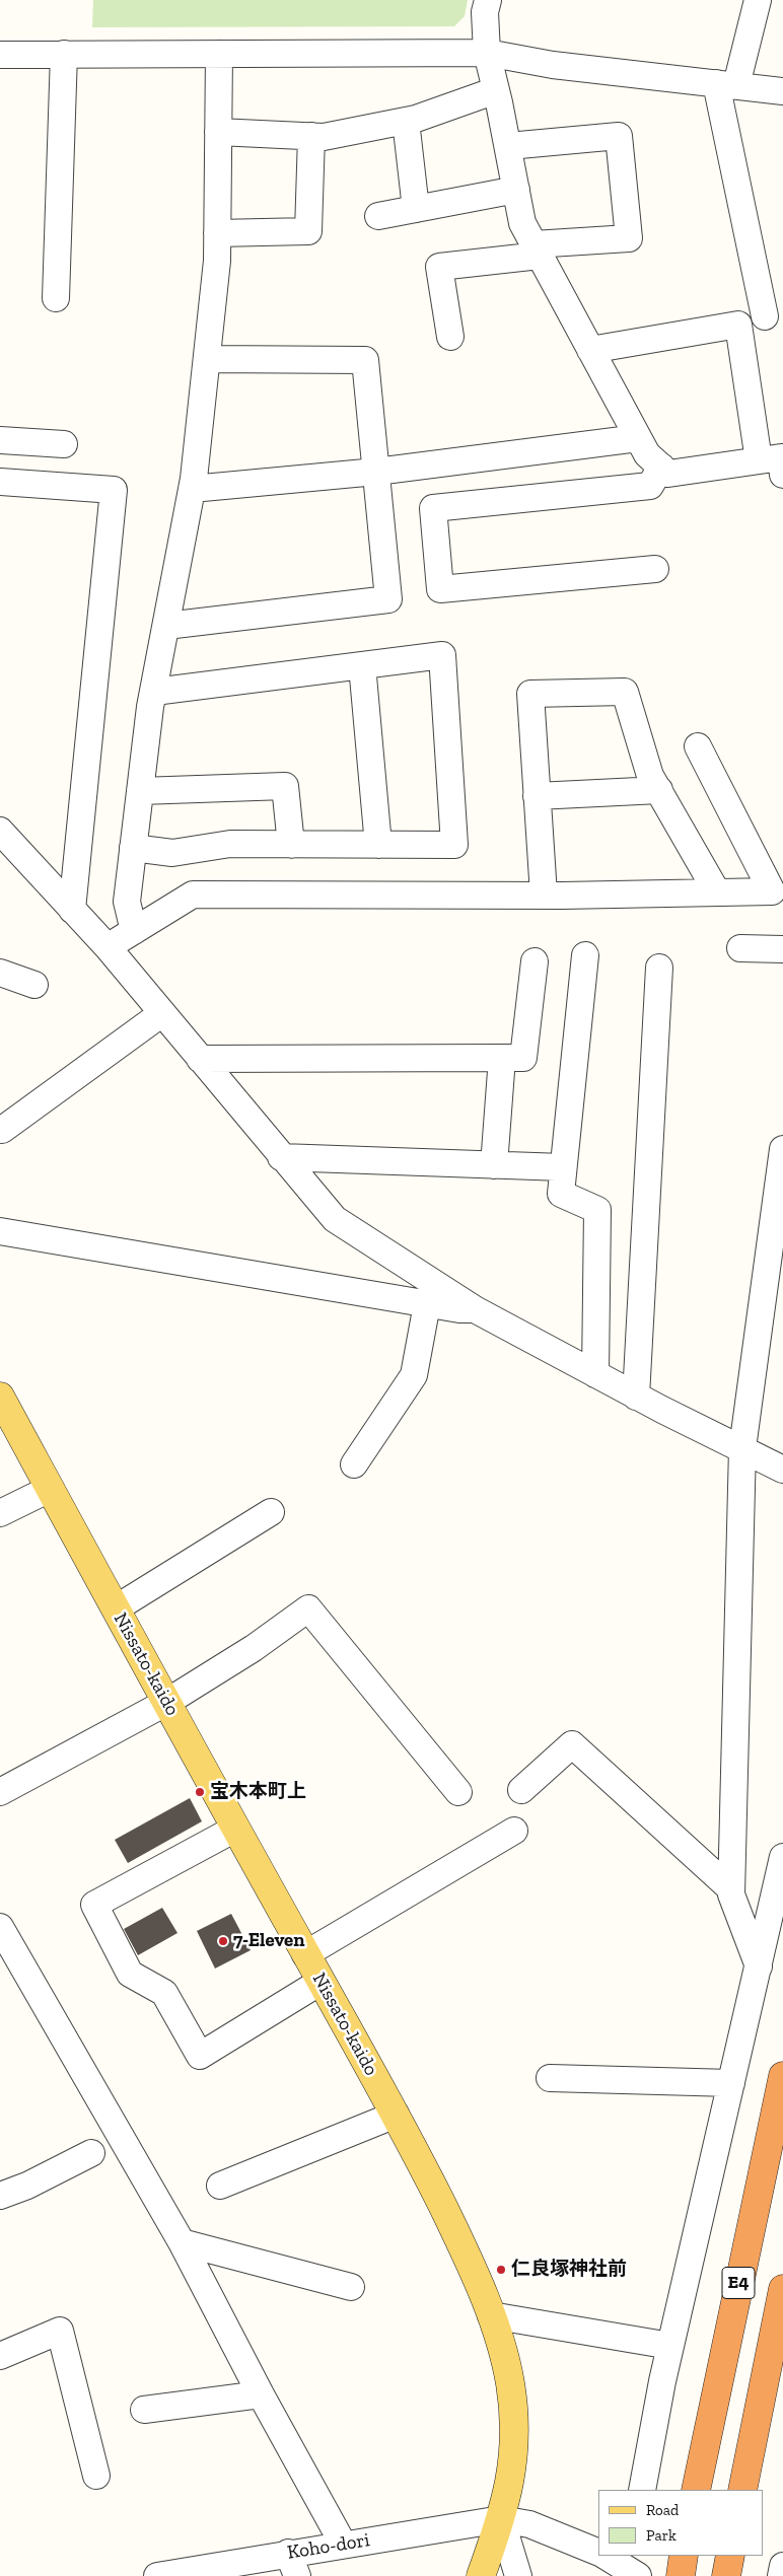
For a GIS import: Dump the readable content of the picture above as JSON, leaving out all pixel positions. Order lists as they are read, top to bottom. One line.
{"streets":{"highway":["E4"],"main road":["Nissato-kaido"],"street":["Koho-dori"]},"crossings":[["Nissato-kaido","Koho-dori"]],"places":["宝木本町上","7-Eleven","仁良塚神社前"],"legend":["Road","Park"]}
